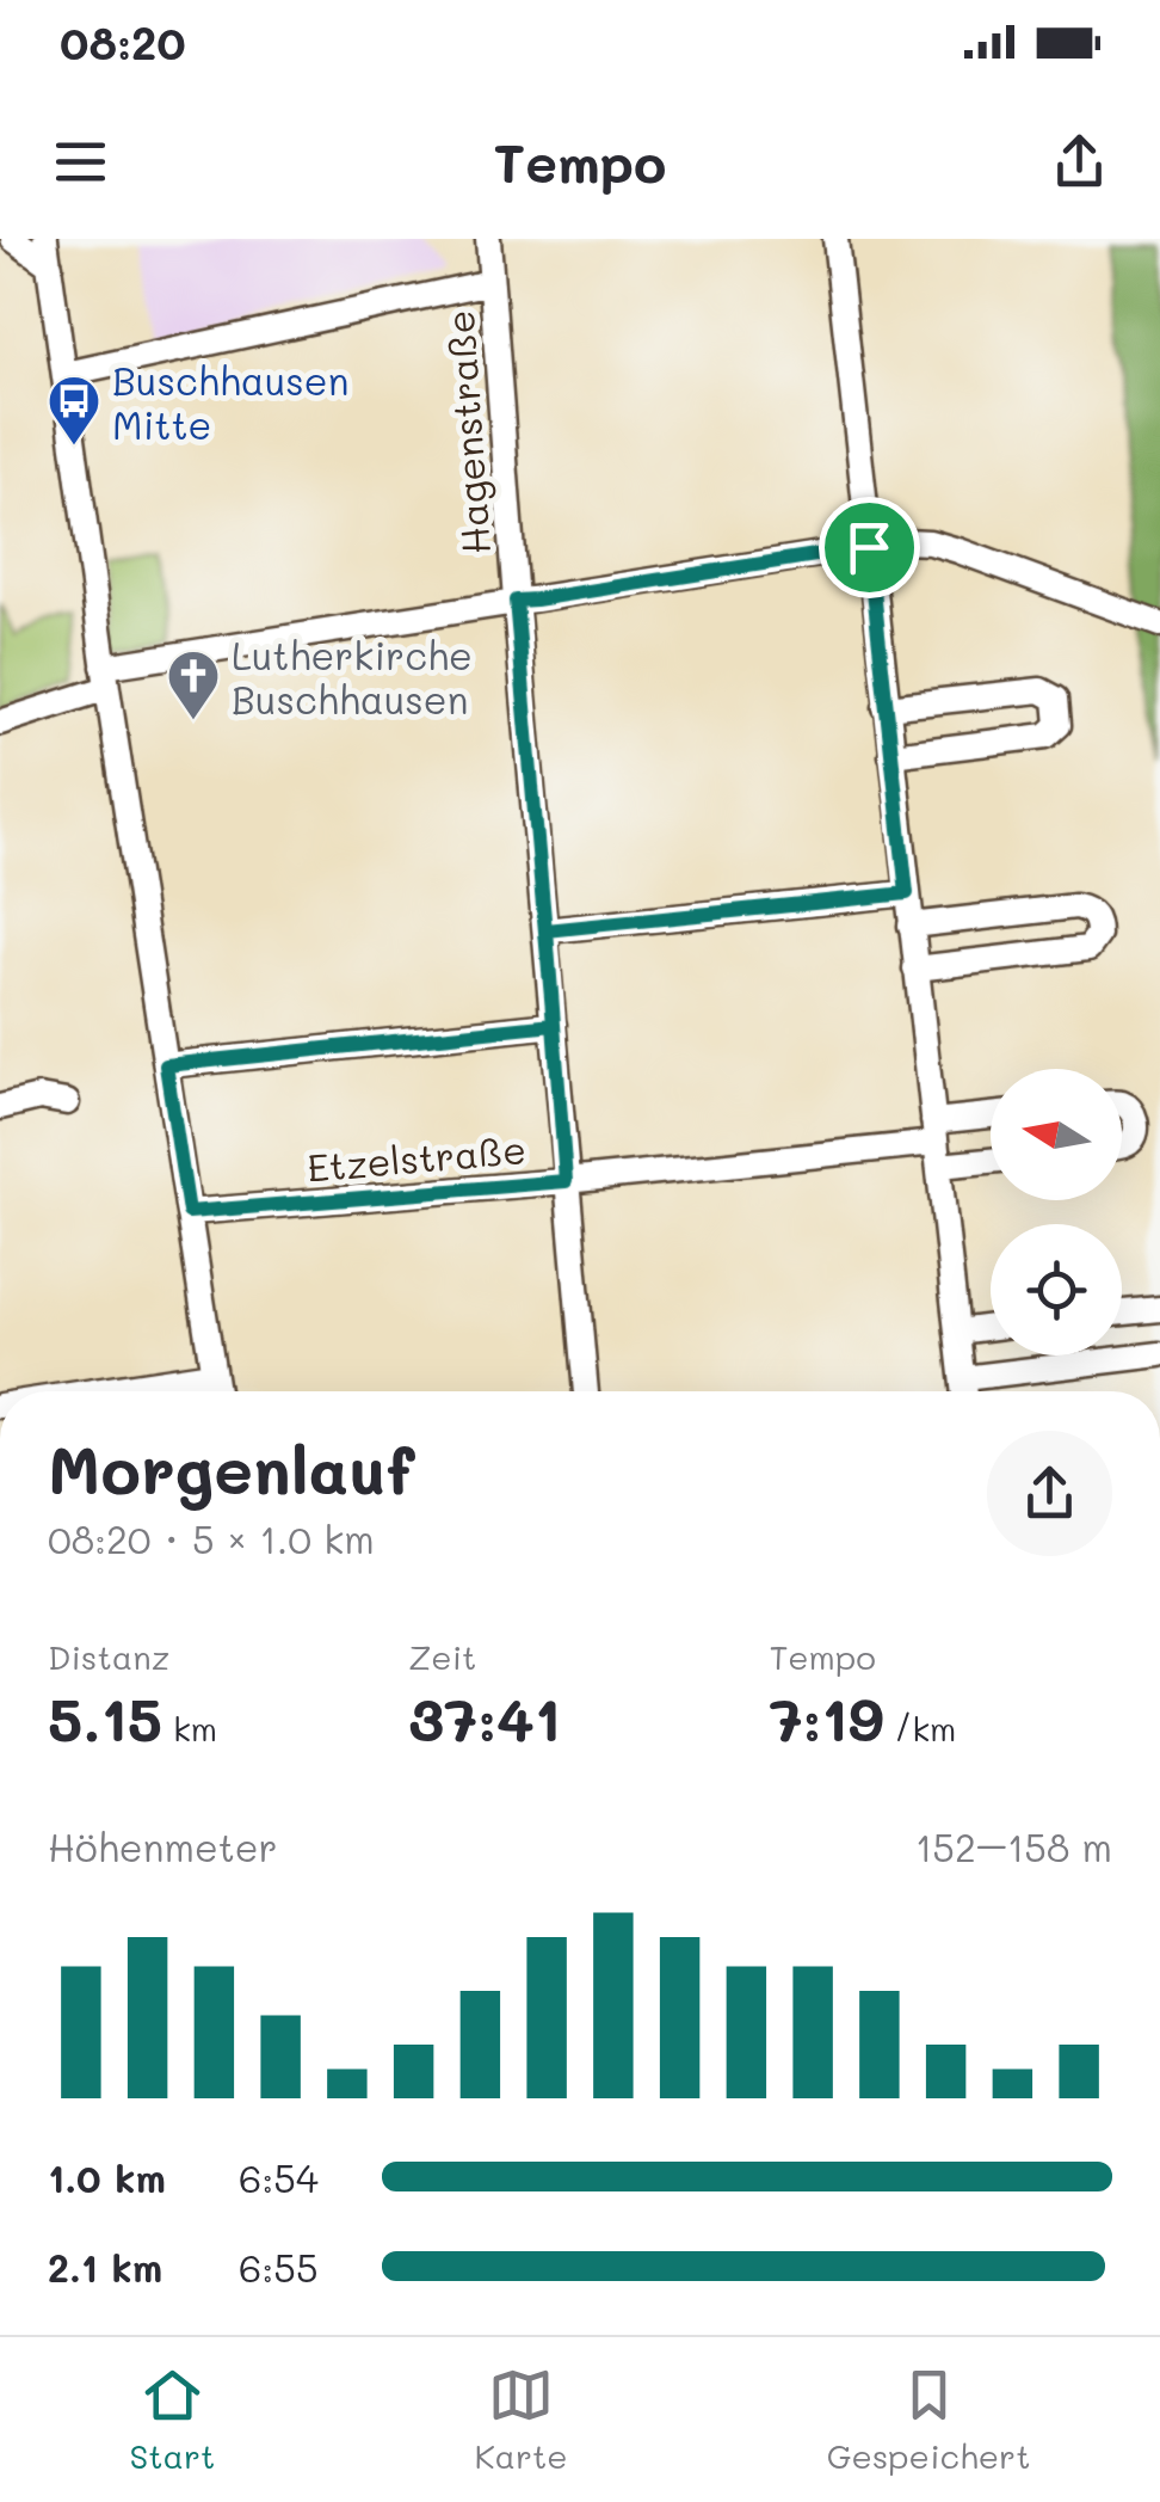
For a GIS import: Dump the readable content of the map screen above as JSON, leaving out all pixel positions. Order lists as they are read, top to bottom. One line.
{"streets":{"street":["Hagenstraße","Etzelstraße"]},"crossings":[["Hagenstraße","Etzelstraße"]],"places":{"bus stop":["Buschhausen Mitte"],"church":["Lutherkirche Buschhausen"]},"north":"left","page":{"status":"08:20","header":"Tempo","heading":["Morgenlauf","08:20 · 5 × 1.0 km"],"stats":[["Distanz","5.15 km"],["Zeit","37:41"],["Tempo","7:19 /km"]],"chart":["Höhenmeter","152–158 m"],"list":[{"name":"1.0 km","note":"6:54"},{"name":"2.1 km","note":"6:55"}],"tabs":["Start","Karte","Gespeichert"]}}
